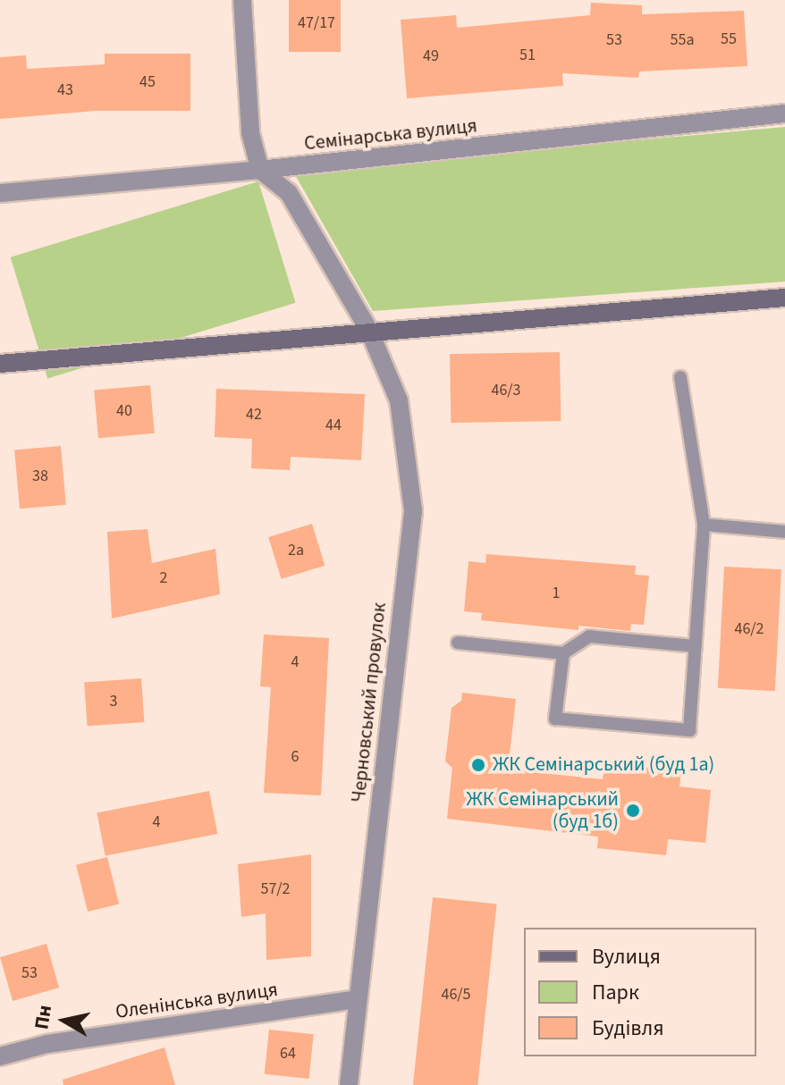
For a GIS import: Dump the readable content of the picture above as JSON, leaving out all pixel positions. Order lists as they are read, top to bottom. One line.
{"streets":{"street":["Семінарська вулиця","Черновський провулок","Оленінська вулиця"]},"crossings":[["Семінарська вулиця","Черновський провулок"],["Черновський провулок","Оленінська вулиця"]],"places":["ЖК Семінарський (буд 1а)","ЖК Семінарський (буд 1б)"],"house_numbers":["47/17","55","53","55а","51","49","45","43","46/3","40","42","44","38","2а","2","1","46/2","4","3","6","4","57/2","53","46/5","64"],"legend":["Вулиця","Парк","Будівля"],"north":"left"}
